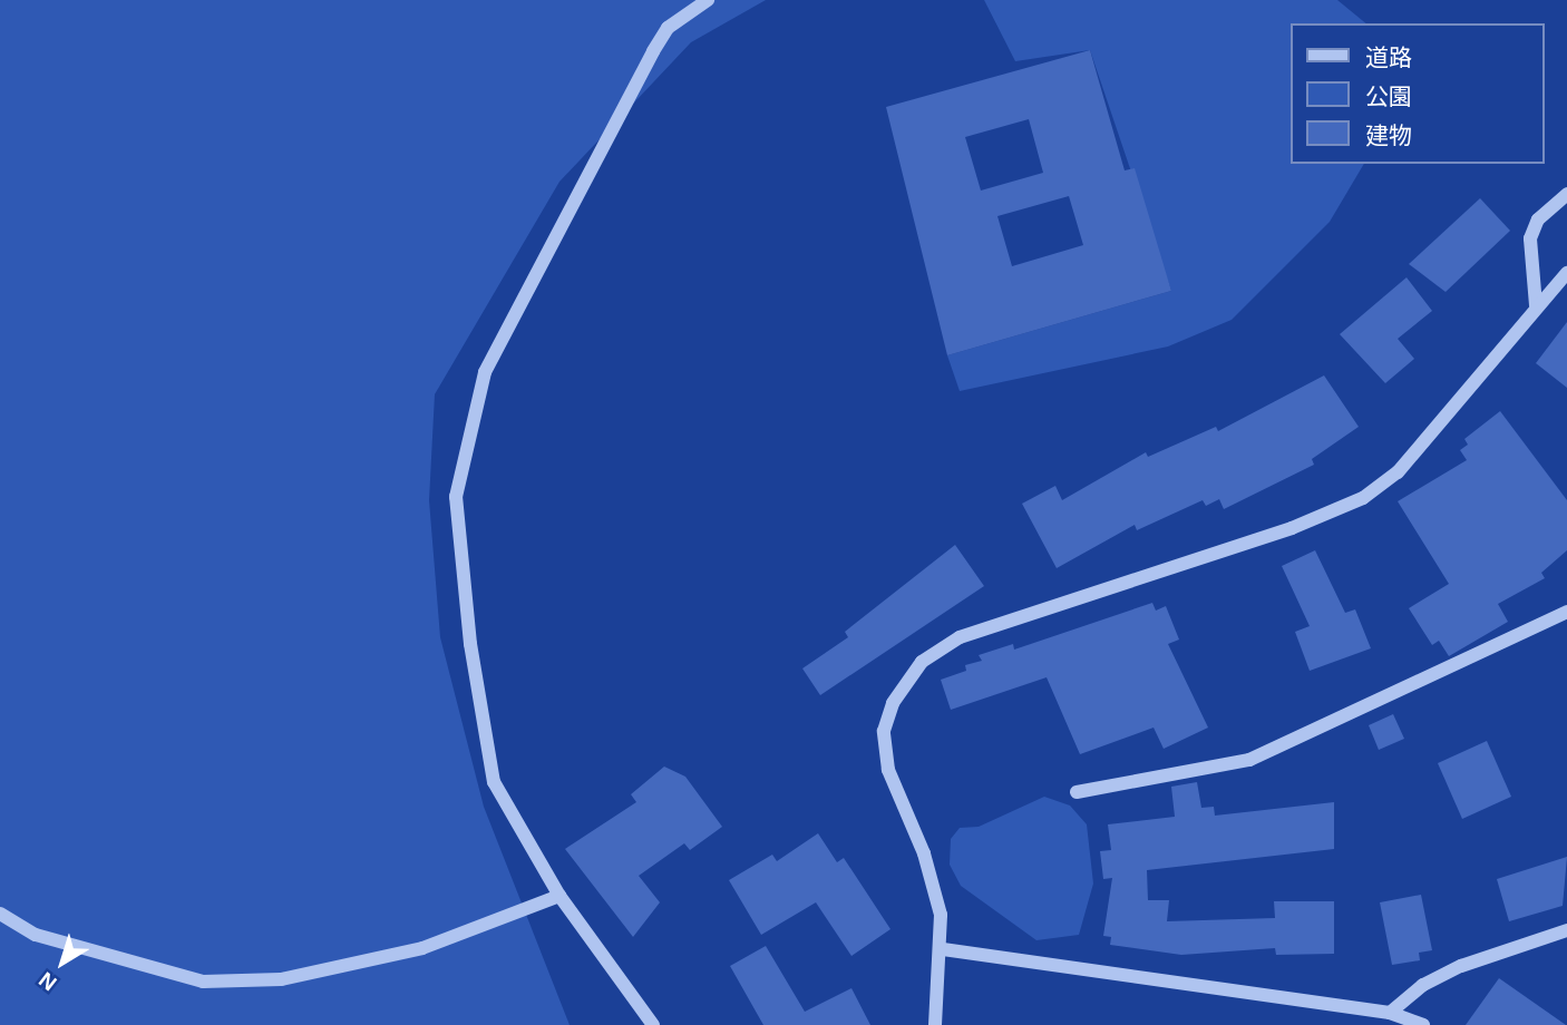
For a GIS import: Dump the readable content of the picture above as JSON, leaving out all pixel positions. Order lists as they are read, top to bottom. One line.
{"legend":["道路","公園","建物"],"north":"bottom left"}
